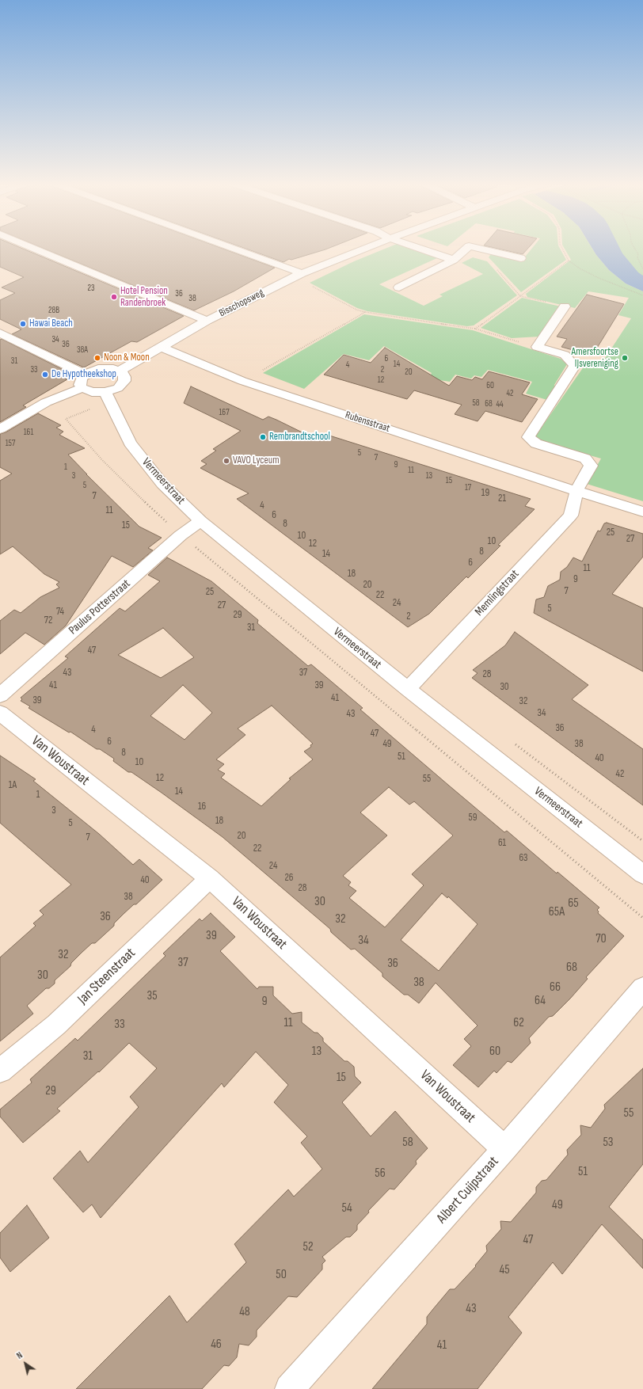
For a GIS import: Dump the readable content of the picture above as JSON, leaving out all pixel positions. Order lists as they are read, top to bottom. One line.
{"streets":{"street":["Bisschopsweg","Rubensstraat","Vermeerstraat","Memlingstraat","Paulus Potterstraat","Van Woustraat","Jan Steenstraat","Albert Cuijpstraat"]},"crossings":[["Bisschopsweg","Rubensstraat"],["Rubensstraat","Memlingstraat"],["Vermeerstraat","Memlingstraat"],["Vermeerstraat","Paulus Potterstraat"],["Van Woustraat","Jan Steenstraat"],["Van Woustraat","Albert Cuijpstraat"]],"places":["Hotel Pension Randenbroek","Hawai Beach","Noon & Moon","Amersfoortse IJsvereniging","De Hypotheekshop","Rembrandtschool","VAVO Lyceum"],"house_numbers":["23","36","38","28B","34","36","38A","6","31","14","4","33","2","20","12","60","42","58","68","44","167","161","157","5","7","9","1","11","3","13","15","5","17","19","7","21","4","11","6","8","15","25","10","27","10","12","8","14","6","11","18","9","20","7","25","22","24","27","5","74","29","2","72","31","47","43","37","28","41","39","30","41","39","32","34","43","36","4","47","6","49","38","8","51","40","10","42","12","55","1A","14","1","16","3","59","18","5","20","7","61","22","63","24","26","40","28","38","30","65","65A","36","32","39","70","34","32","37","36","68","30","38","66","35","64","9","11","62","33","13","60","31","15","29","55","58","53","51","56","49","54","47","52","45","50","43","48","46","41"],"north":"top left"}
